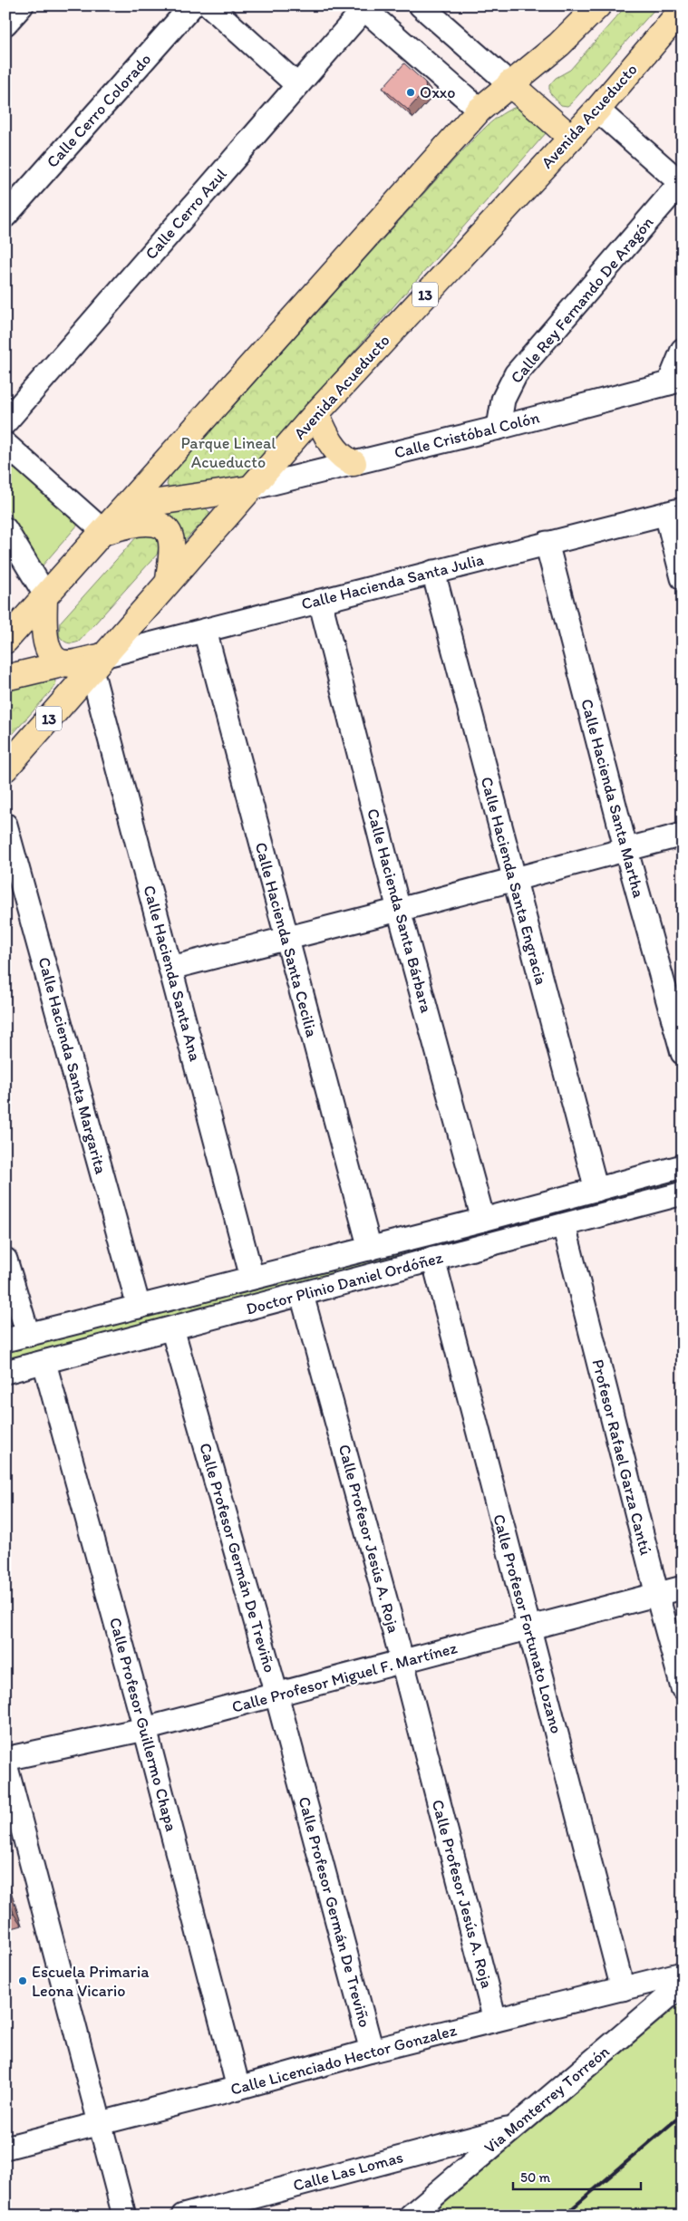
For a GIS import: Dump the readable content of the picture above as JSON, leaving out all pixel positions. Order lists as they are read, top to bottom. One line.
{"streets":{"main road":["Avenida Acueducto","13"],"street":["Calle Cerro Colorado","Calle Cerro Azul","Calle Rey Fernando De Aragón","Calle Cristóbal Colón","Calle Hacienda Santa Julia","Calle Hacienda Santa Martha","Calle Hacienda Santa Engracia","Calle Hacienda Santa Bárbara","Calle Hacienda Santa Cecilia","Calle Hacienda Santa Ana","Calle Hacienda Santa Margarita","Doctor Plinio Daniel Ordóñez","Profesor Rafael Garza Cantú","Calle Profesor Jesús A. Roja","Calle Profesor Germán De Treviño","Calle Profesor Fortunato Lozano","Calle Profesor Miguel F. Martínez","Calle Profesor Guillermo Chapa","Calle Licenciado Hector Gonzalez","Via Monterrey Torreón","Calle Las Lomas"]},"crossings":[["Avenida Acueducto","Calle Cristóbal Colón"],["Avenida Acueducto","Calle Hacienda Santa Julia"],["Avenida Acueducto","Calle Hacienda Santa Ana"],["Calle Rey Fernando De Aragón","Calle Cristóbal Colón"],["Calle Hacienda Santa Julia","Calle Hacienda Santa Martha"],["Calle Hacienda Santa Julia","Calle Hacienda Santa Engracia"],["Calle Hacienda Santa Julia","Calle Hacienda Santa Bárbara"],["Calle Hacienda Santa Julia","Calle Hacienda Santa Cecilia"],["Calle Hacienda Santa Julia","Calle Hacienda Santa Ana"],["Calle Hacienda Santa Engracia","Doctor Plinio Daniel Ordóñez"],["Calle Hacienda Santa Bárbara","Doctor Plinio Daniel Ordóñez"],["Calle Hacienda Santa Cecilia","Doctor Plinio Daniel Ordóñez"],["Calle Hacienda Santa Ana","Doctor Plinio Daniel Ordóñez"],["Calle Hacienda Santa Margarita","Doctor Plinio Daniel Ordóñez"],["Doctor Plinio Daniel Ordóñez","Profesor Rafael Garza Cantú"],["Doctor Plinio Daniel Ordóñez","Calle Profesor Jesús A. Roja"],["Doctor Plinio Daniel Ordóñez","Calle Profesor Germán De Treviño"],["Doctor Plinio Daniel Ordóñez","Calle Profesor Fortunato Lozano"],["Doctor Plinio Daniel Ordóñez","Calle Profesor Guillermo Chapa"],["Profesor Rafael Garza Cantú","Calle Profesor Miguel F. Martínez"],["Calle Profesor Jesús A. Roja","Calle Profesor Miguel F. Martínez"],["Calle Profesor Jesús A. Roja","Calle Licenciado Hector Gonzalez"],["Calle Profesor Germán De Treviño","Calle Profesor Miguel F. Martínez"],["Calle Profesor Germán De Treviño","Calle Licenciado Hector Gonzalez"],["Calle Profesor Fortunato Lozano","Calle Profesor Miguel F. Martínez"],["Calle Profesor Fortunato Lozano","Calle Licenciado Hector Gonzalez"],["Calle Profesor Miguel F. Martínez","Calle Profesor Guillermo Chapa"],["Calle Profesor Guillermo Chapa","Calle Licenciado Hector Gonzalez"],["Via Monterrey Torreón","Calle Las Lomas"]],"parks":["Parque Lineal Acueducto"],"places":["Oxxo","Escuela Primaria Leona Vicario"],"scale_bar":"50 m"}
